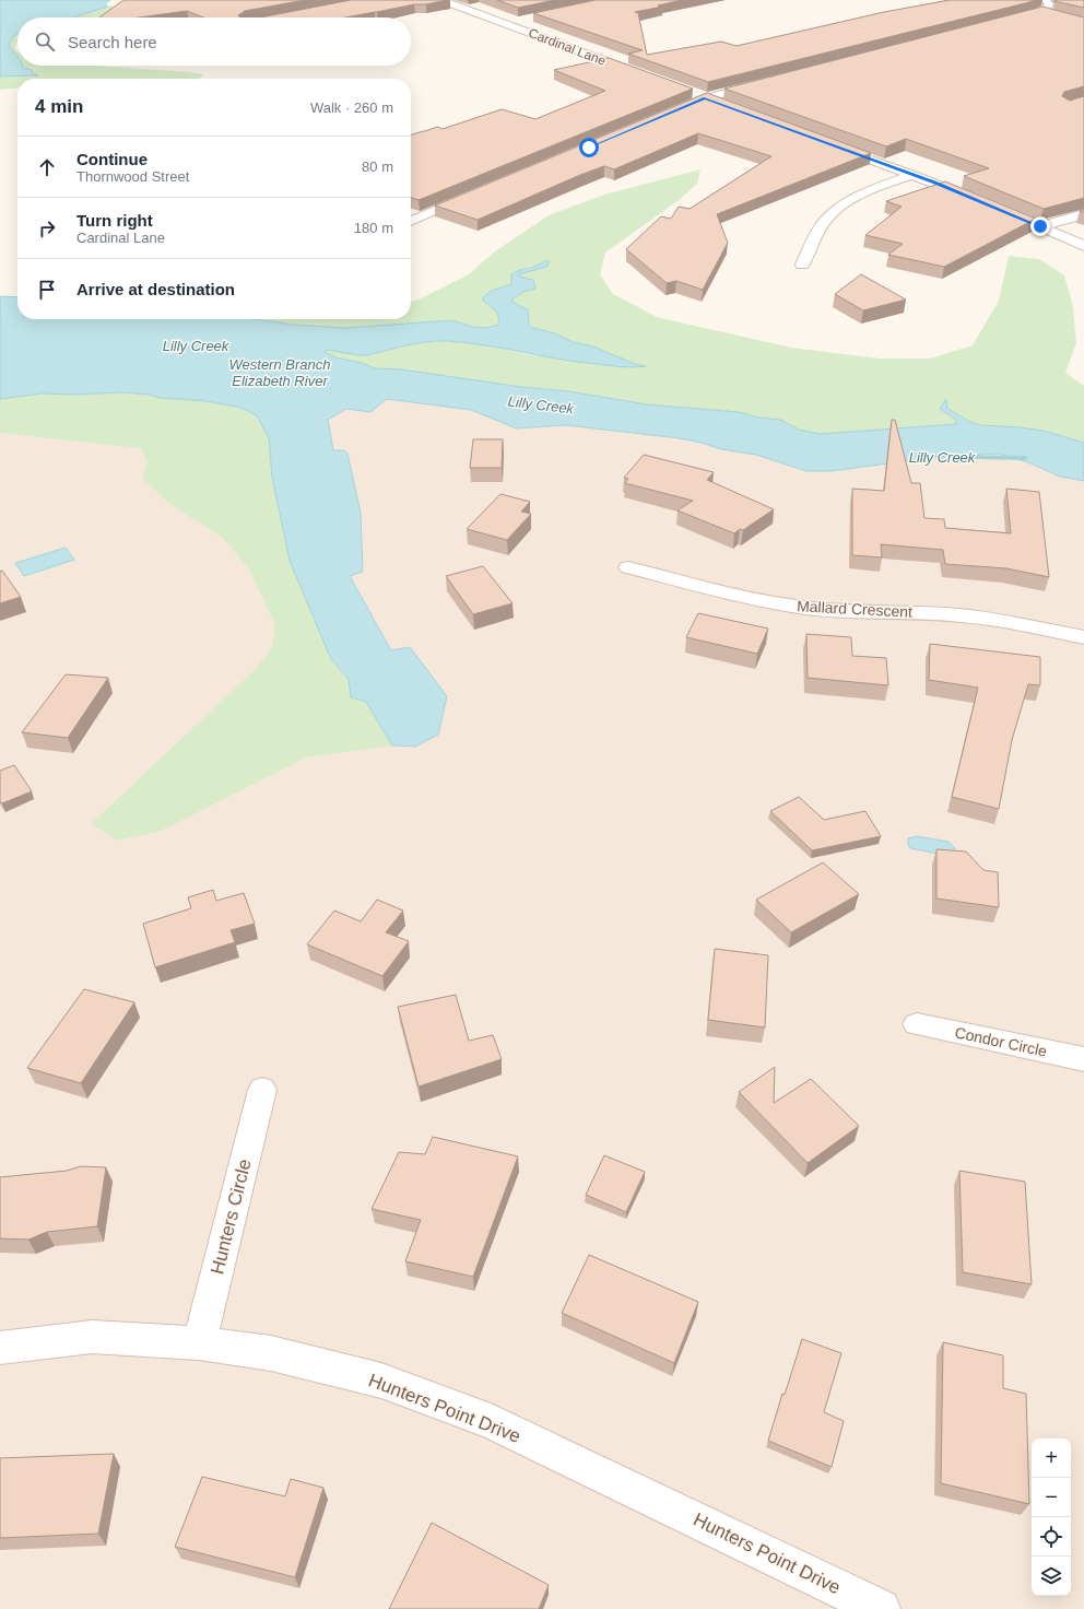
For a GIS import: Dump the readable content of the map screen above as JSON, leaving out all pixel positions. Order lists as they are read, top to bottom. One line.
{"streets":{"street":["Cardinal Lane","Mallard Crescent","Condor Circle","Hunters Circle","Hunters Point Drive"]},"crossings":[["Hunters Circle","Hunters Point Drive"]],"water":["Lilly Creek","Western Branch Elizabeth River"],"page":{"search":"Search here","heading":["4 min","Walk · 260 m"],"list":[["Continue","Thornwood Street","80 m"],["Turn right","Cardinal Lane","180 m"],"Arrive at destination"],"map_buttons":["+","−"]}}
